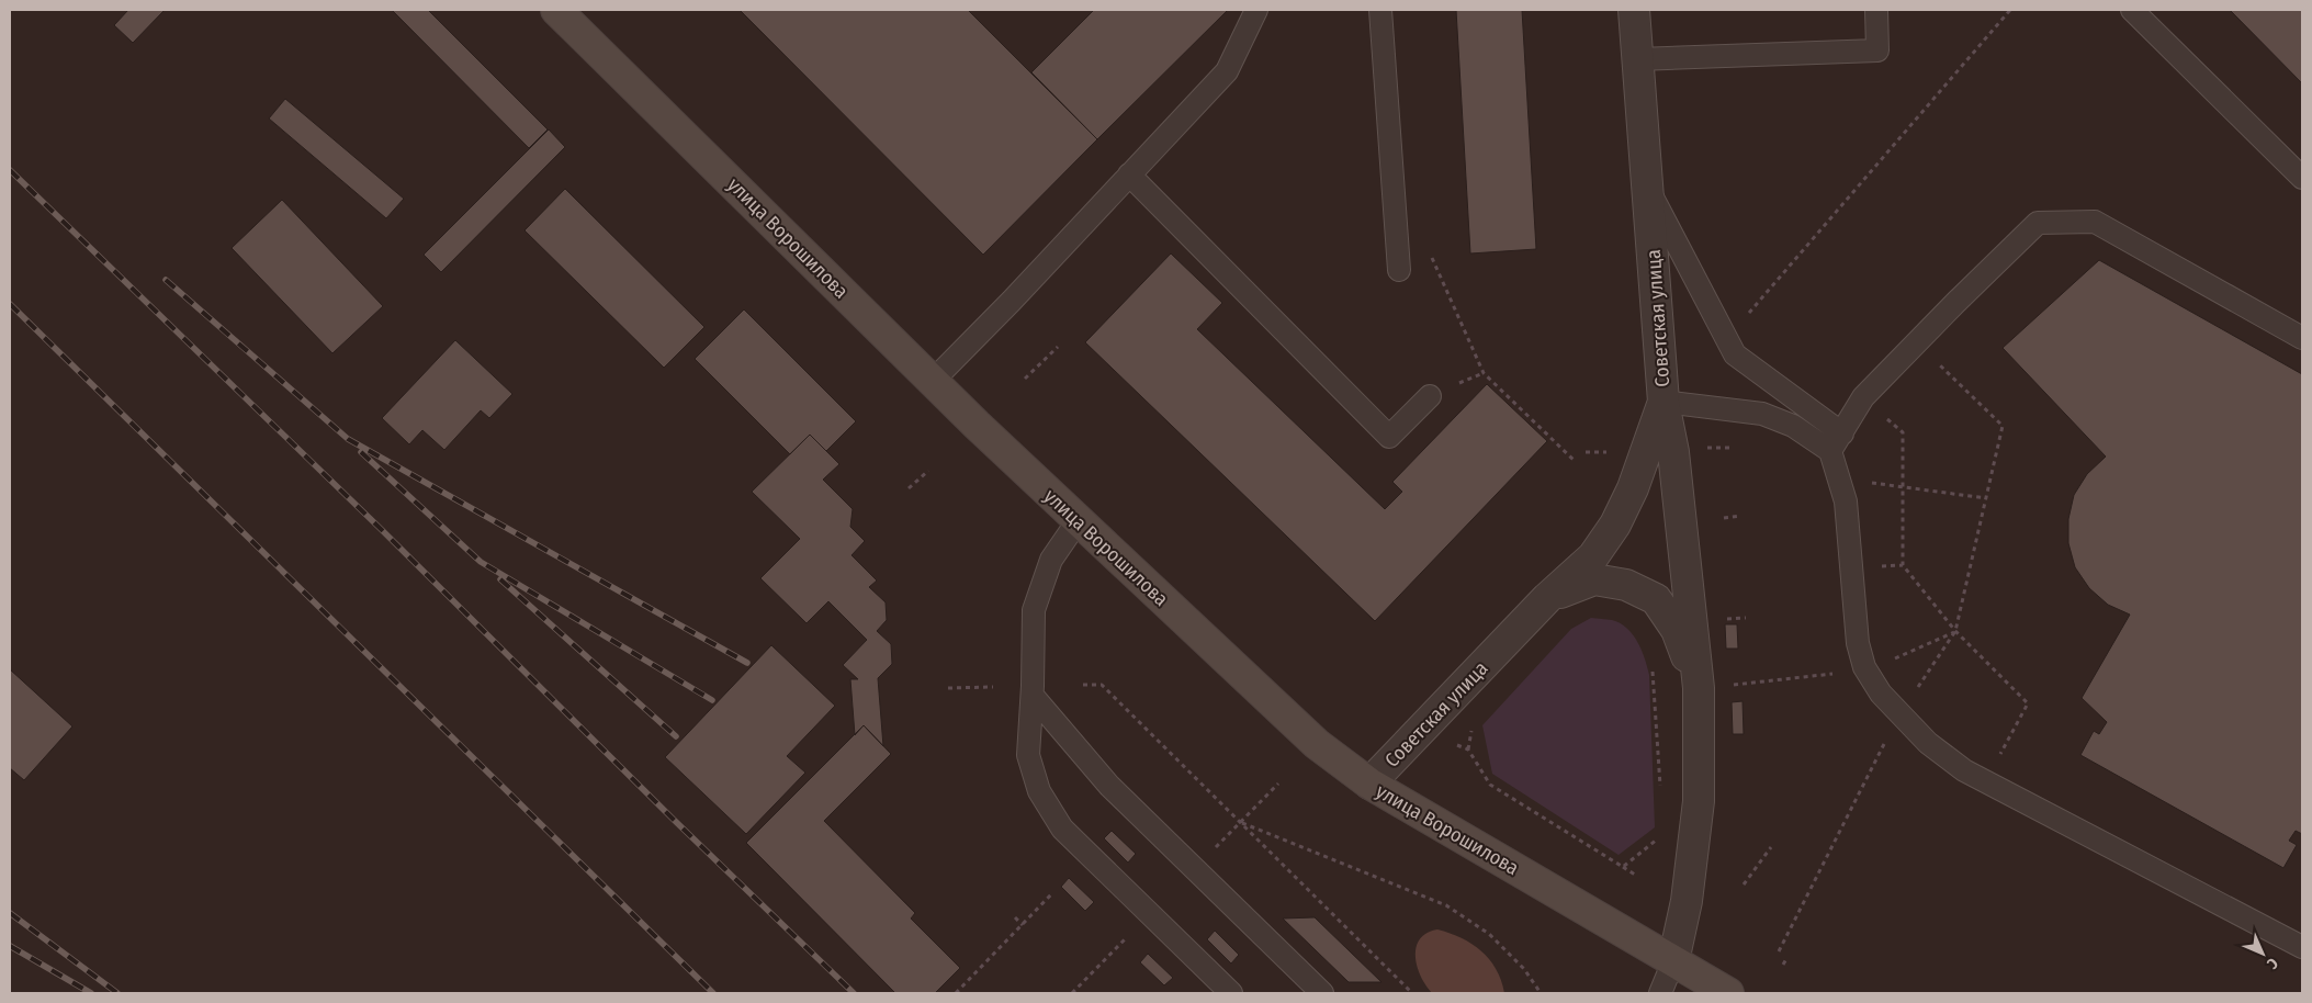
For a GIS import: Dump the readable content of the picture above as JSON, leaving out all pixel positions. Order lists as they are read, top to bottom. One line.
{"streets":{"main road":["улица Ворошилова"],"street":["Советская улица"]},"crossings":[["улица Ворошилова","Советская улица"]],"north":"bottom right"}
